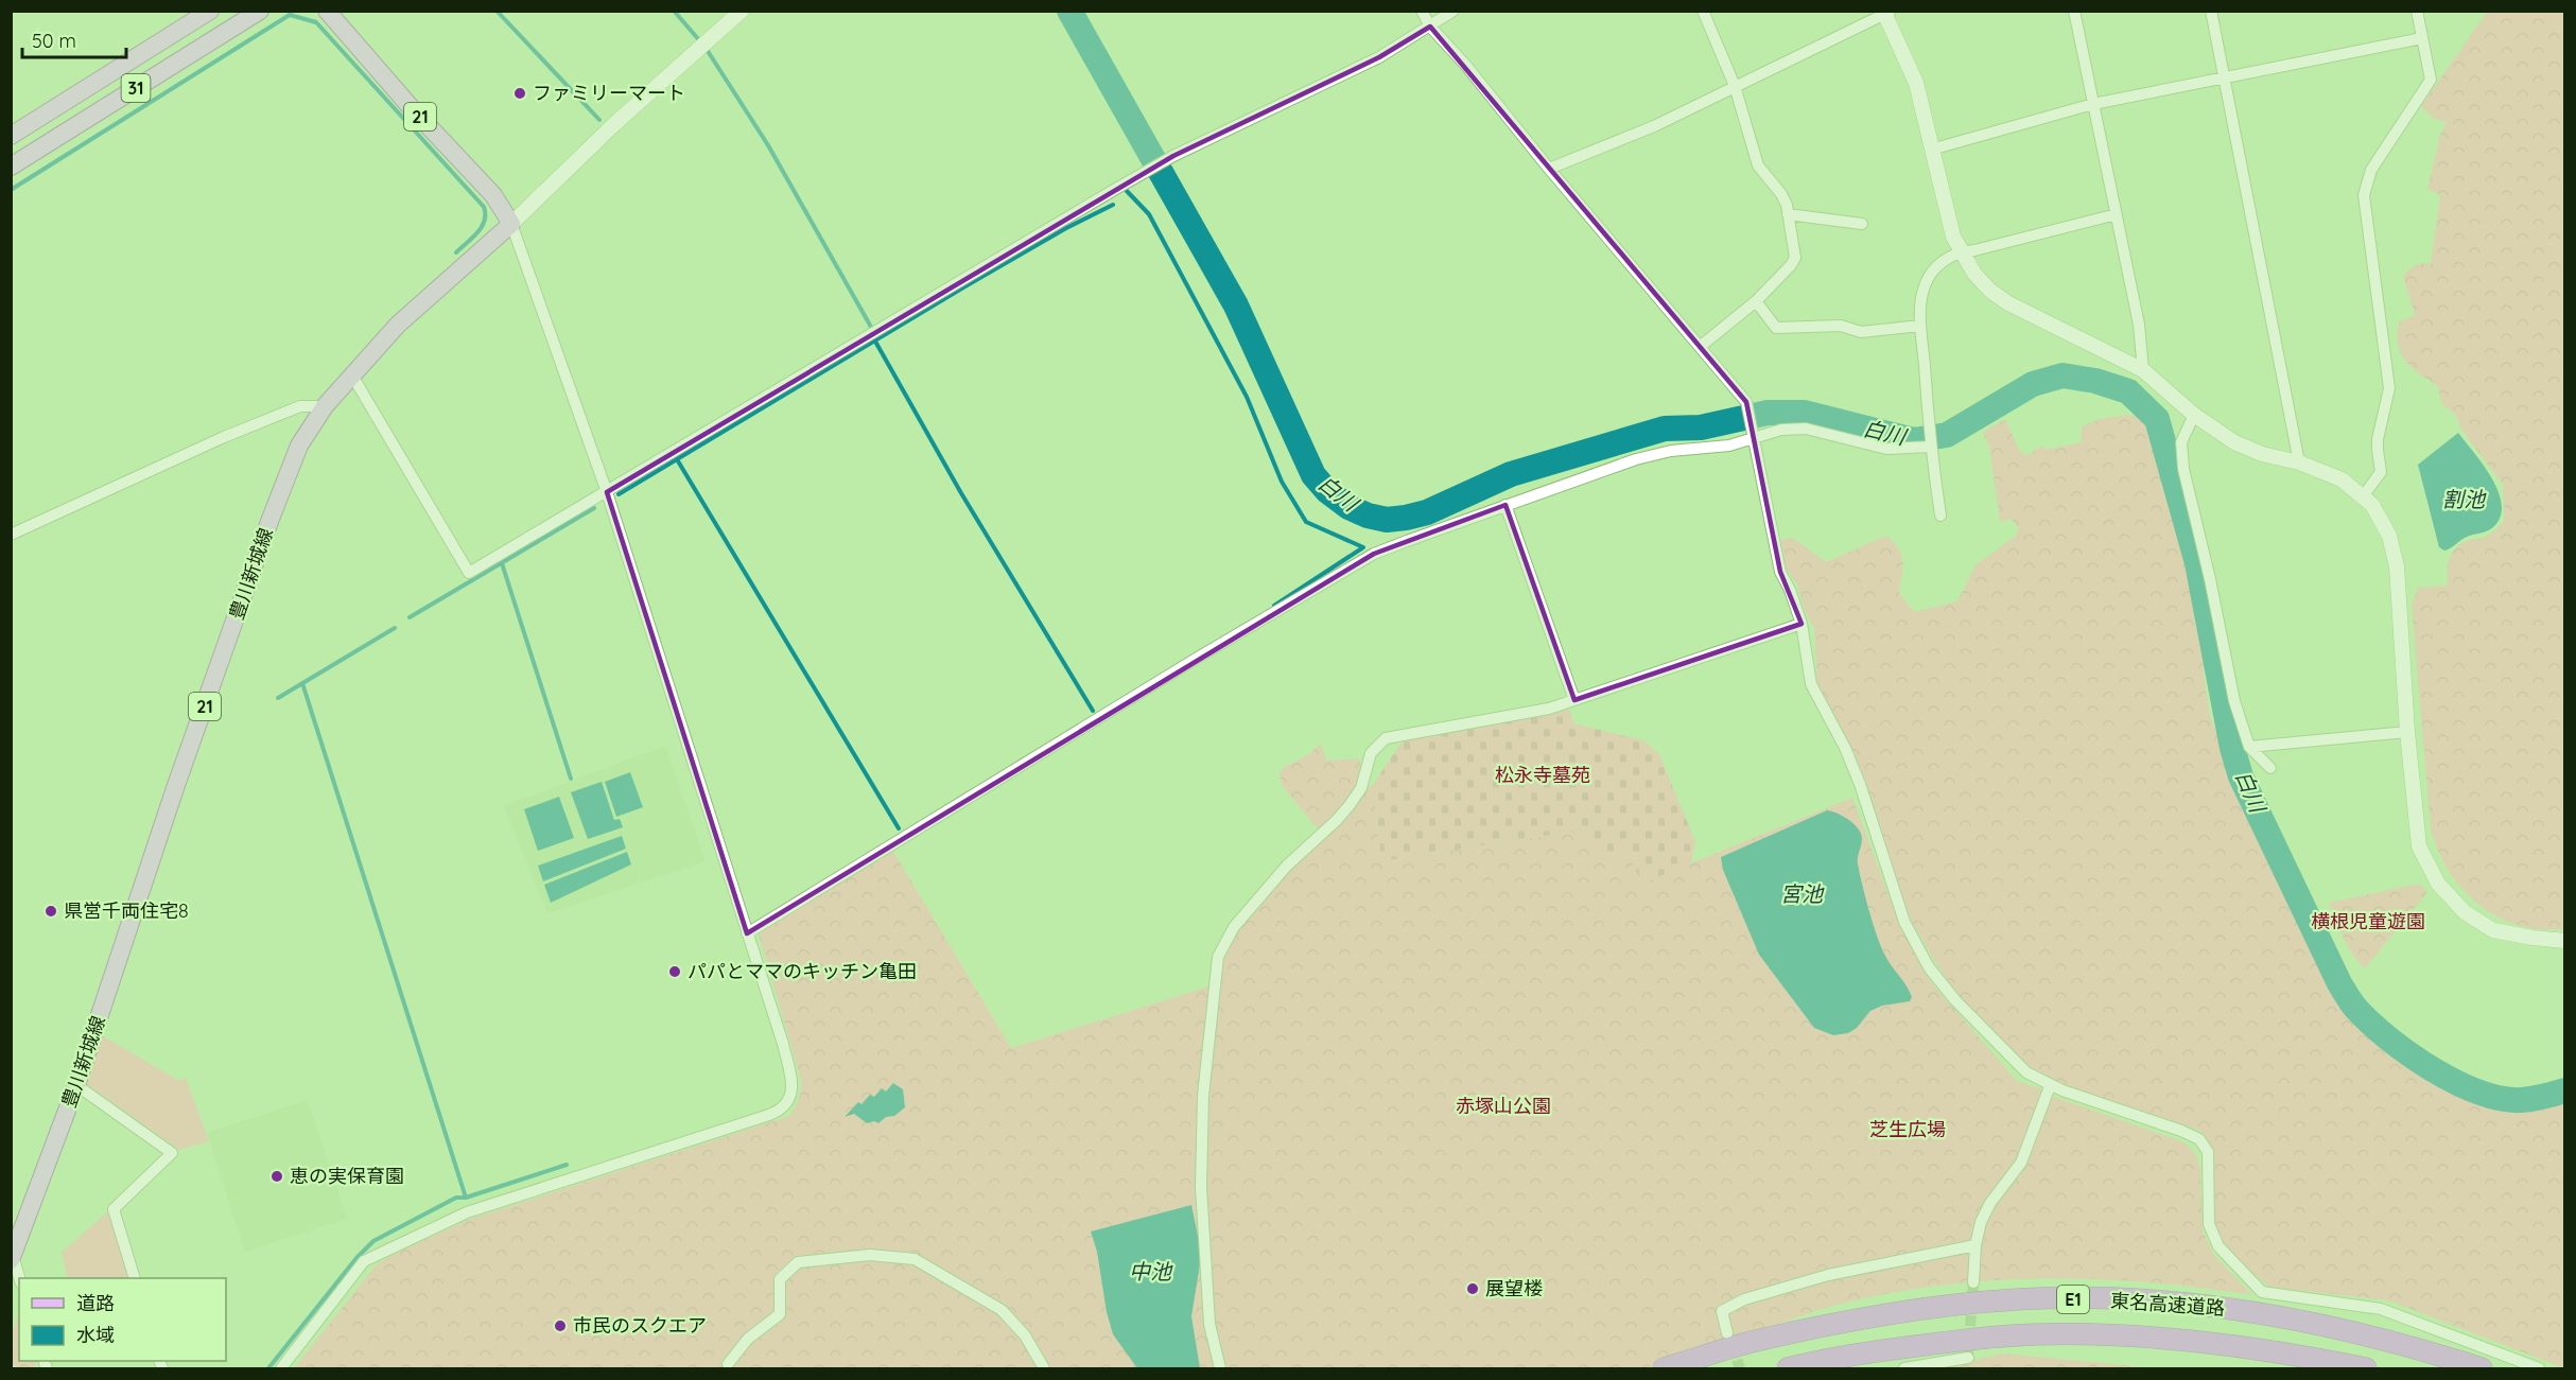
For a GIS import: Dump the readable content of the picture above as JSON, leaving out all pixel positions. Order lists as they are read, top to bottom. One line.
{"streets":{"highway":["E1","東名高速道路"],"main road":["31","21","豊川新城線"]},"crossings":[["21","豊川新城線"]],"water":["白川","割池","宮池","中池"],"parks":["松永寺墓苑","横根児童遊園","赤塚山公園","芝生広場"],"places":["ファミリーマート","県営千両住宅8","パパとママのキッチン亀田","恵の実保育園","展望楼","市民のスクエア"],"legend":["道路","水域"],"scale_bar":"50 m"}
